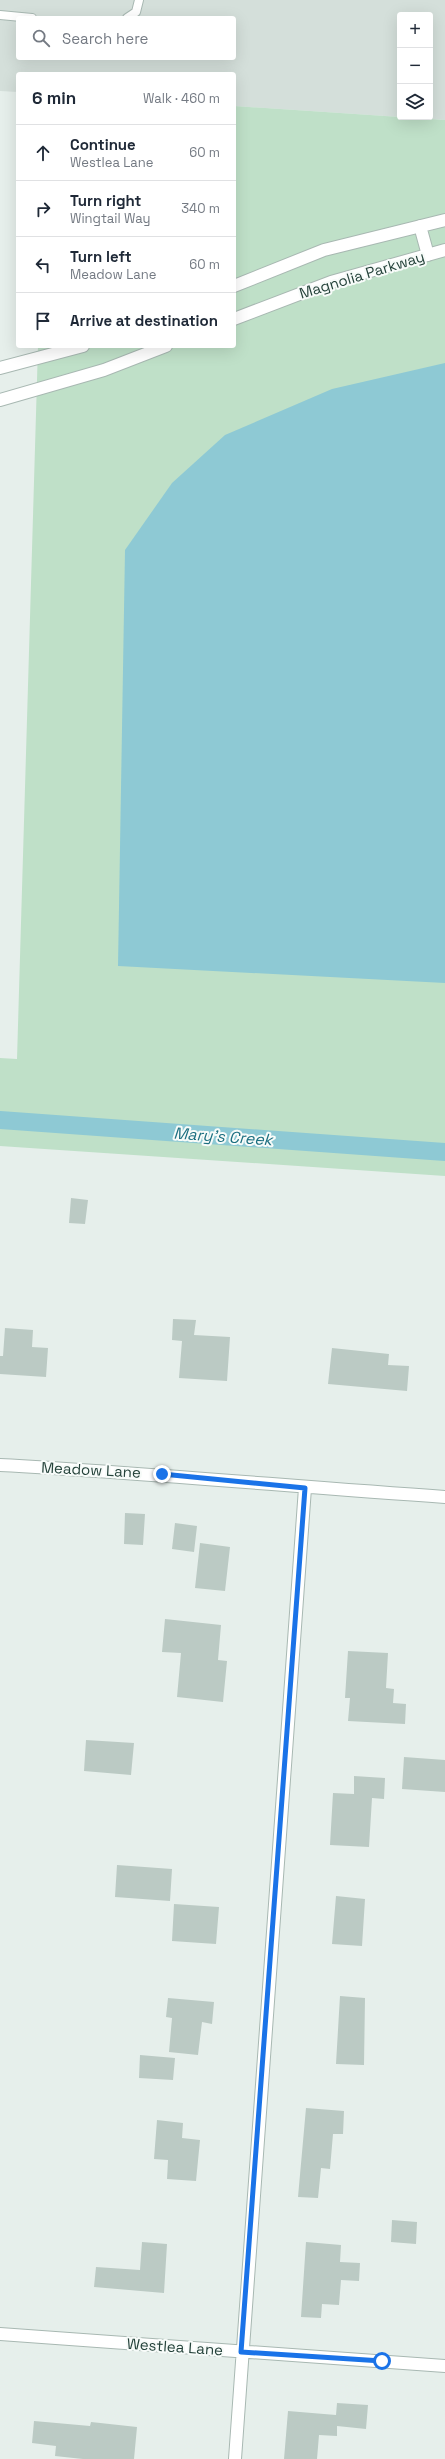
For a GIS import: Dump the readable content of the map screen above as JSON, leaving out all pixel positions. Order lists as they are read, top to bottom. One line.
{"streets":{"street":["Magnolia Parkway","Meadow Lane","Westlea Lane"]},"water":["Mary's Creek"],"page":{"map_buttons":["+","−"],"search":"Search here","heading":["6 min","Walk · 460 m"],"list":[["Continue","Westlea Lane","60 m"],["Turn right","Wingtail Way","340 m"],["Turn left","Meadow Lane","60 m"],"Arrive at destination"]}}
